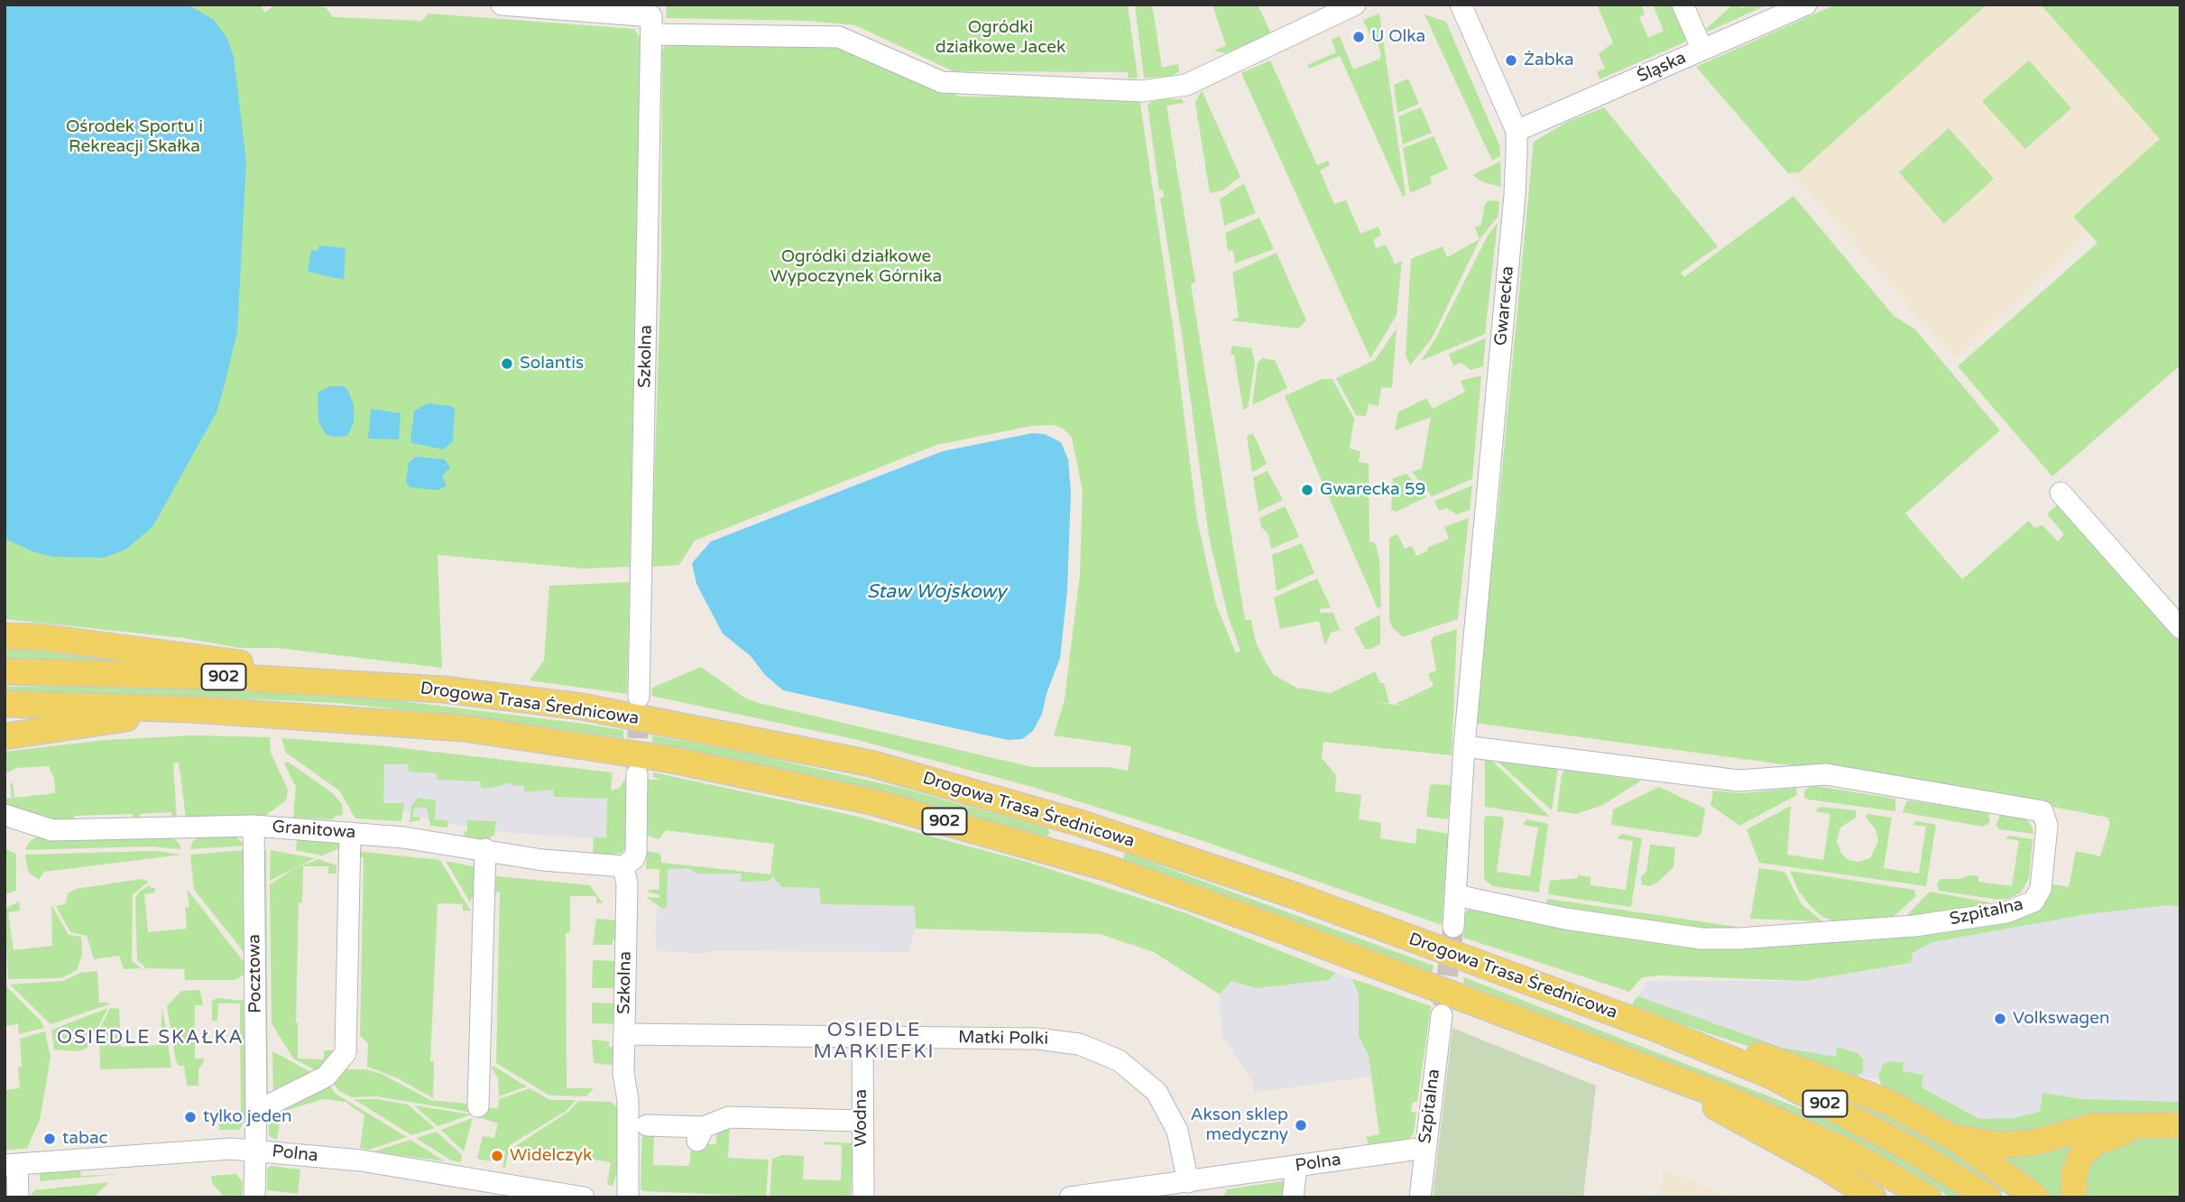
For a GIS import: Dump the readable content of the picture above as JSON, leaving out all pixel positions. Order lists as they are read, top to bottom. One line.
{"streets":{"main road":["902","Drogowa Trasa Średnicowa"],"street":["Śląska","Gwarecka","Szkolna","Granitowa","Szpitalna","Pocztowa","Matki Polki","Wodna","Polna"]},"crossings":[["Śląska","Gwarecka"],["Gwarecka","Szpitalna"],["Szkolna","Granitowa"],["Szkolna","Matki Polki"],["Granitowa","Pocztowa"],["Szpitalna","Polna"],["Pocztowa","Polna"],["Matki Polki","Wodna"],["Matki Polki","Polna"]],"districts":["OSIEDLE MARKIEFKI","OSIEDLE SKAŁKA"],"water":["Staw Wojskowy"],"parks":["Ogródki działkowe Jacek","Ośrodek Sportu i Rekreacji Skałka","Ogródki działkowe Wypoczynek Górnika"],"places":["U Olka","Żabka","Solantis","Gwarecka 59","Volkswagen","tylko jeden","Akson sklep medyczny","tabac","Widelczyk"]}
